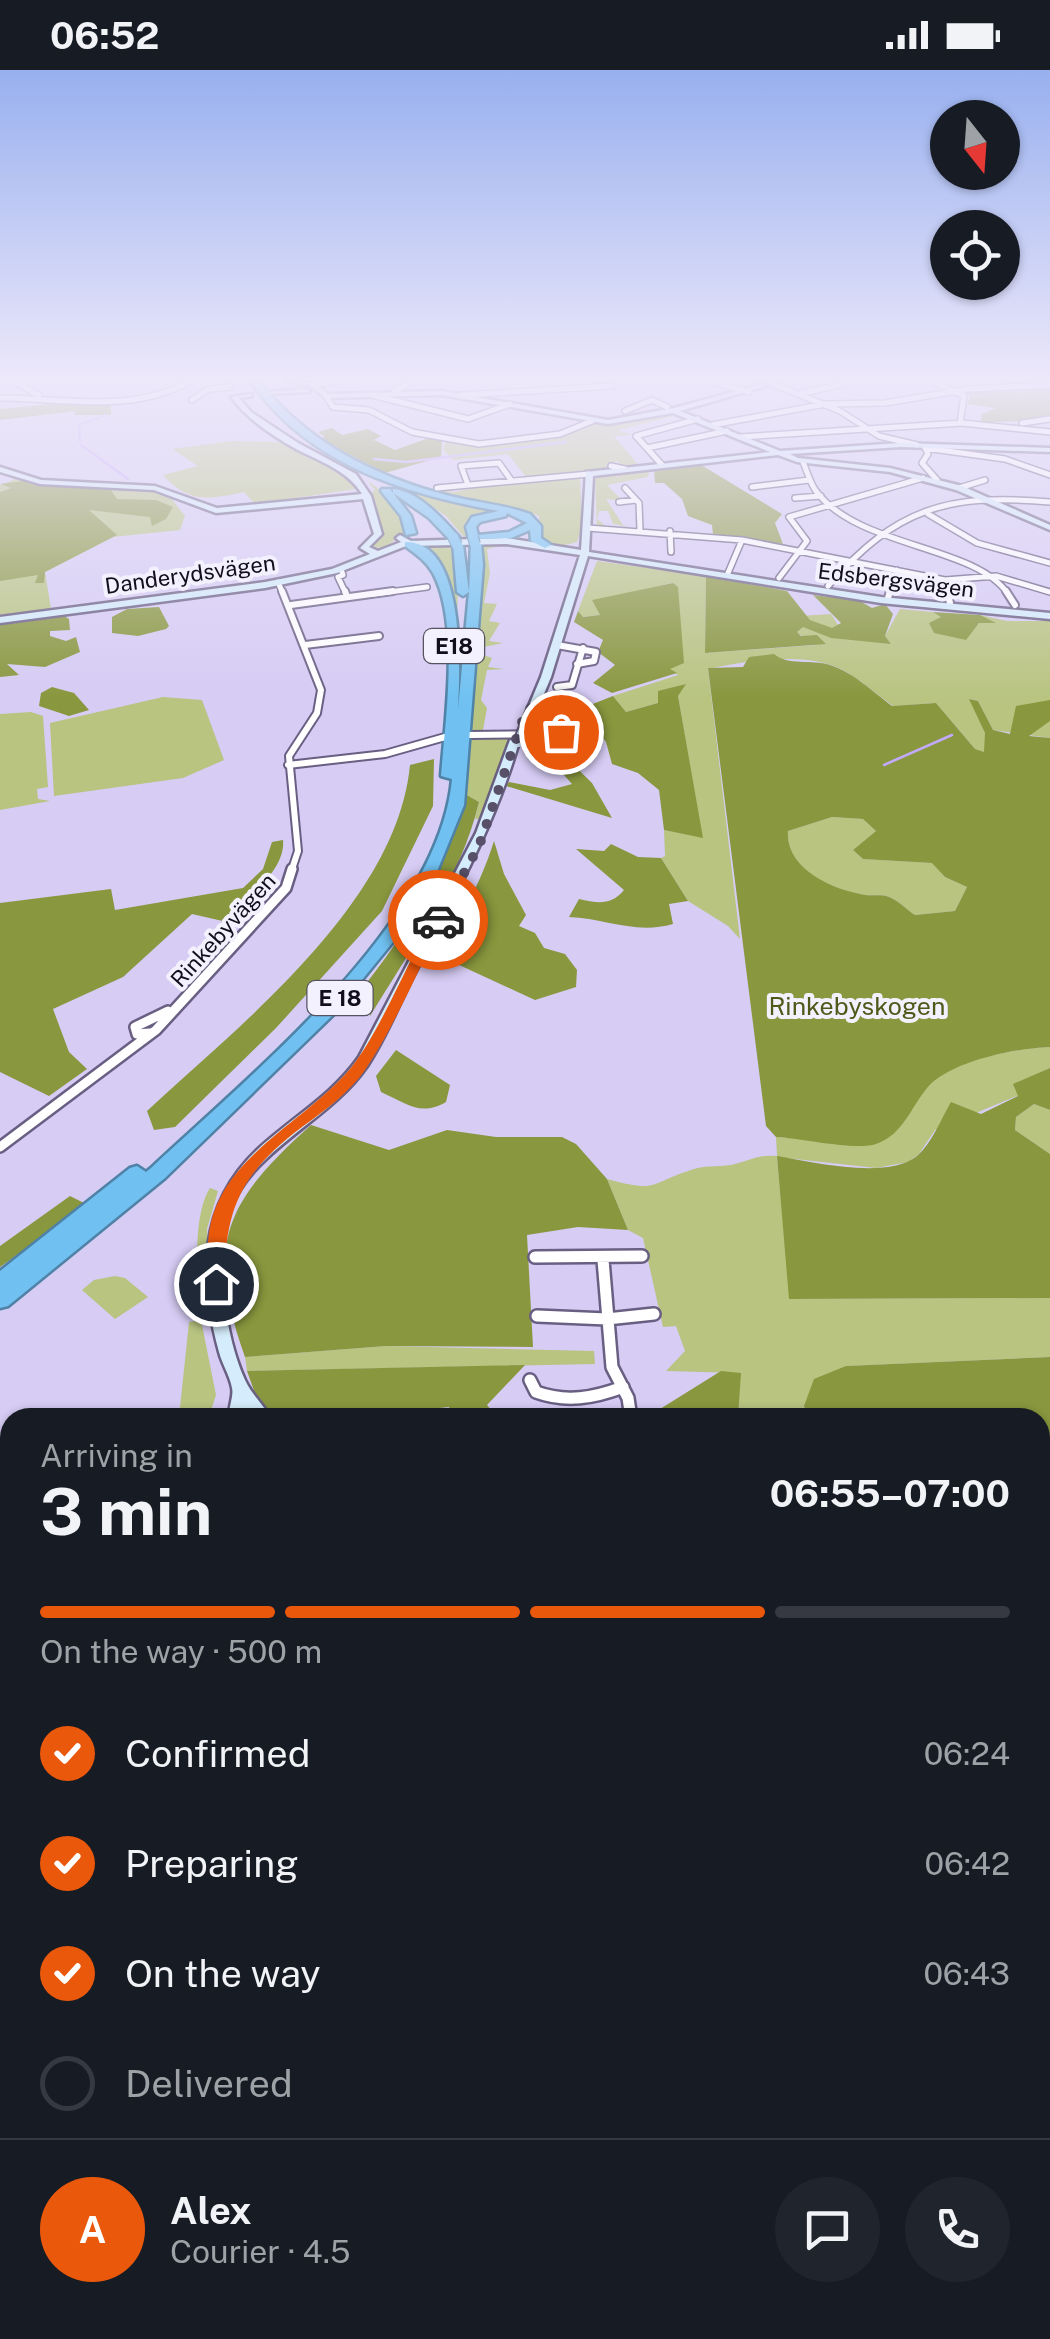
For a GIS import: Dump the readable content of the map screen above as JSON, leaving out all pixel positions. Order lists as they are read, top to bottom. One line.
{"streets":{"highway":["E18","E 18"],"street":["Danderydsvägen","Edsbergsvägen","Rinkebyvägen"]},"crossings":[["Danderydsvägen","E18"],["Danderydsvägen","E 18"],["E18","E 18"]],"parks":["Rinkebyskogen"],"north":"bottom","page":{"status":"06:52","heading":["3 min","Arriving in","06:55–07:00"],"panel":["Alex","Courier · 4.5"],"bar":"On the way · 500 m","list":[["Confirmed","06:24"],["Preparing","06:42"],["On the way","06:43"],"Delivered"],"round":"A"}}
